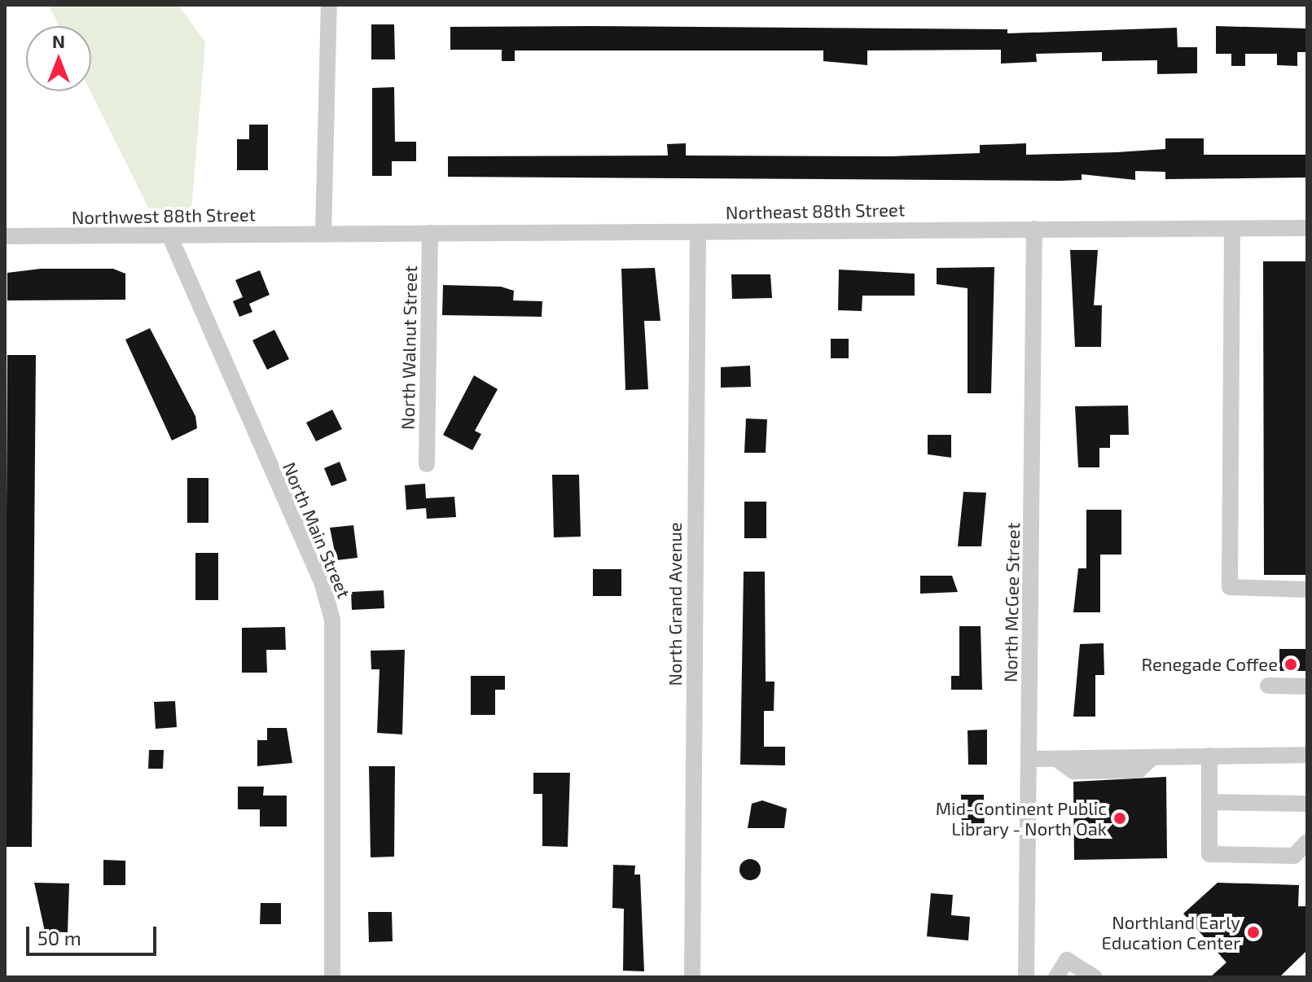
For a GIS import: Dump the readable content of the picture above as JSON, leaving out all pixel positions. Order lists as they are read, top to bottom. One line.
{"streets":{"street":["Northeast 88th Street","Northwest 88th Street","North Walnut Street","North Main Street","North McGee Street","North Grand Avenue"]},"crossings":[["Northeast 88th Street","Northwest 88th Street"],["Northeast 88th Street","North Walnut Street"],["Northeast 88th Street","North McGee Street"],["Northeast 88th Street","North Grand Avenue"],["Northwest 88th Street","North Main Street"]],"places":["Renegade Coffee","Mid-Continent Public Library - North Oak","Northland Early Education Center"],"scale_bar":"50 m","north":"top"}
